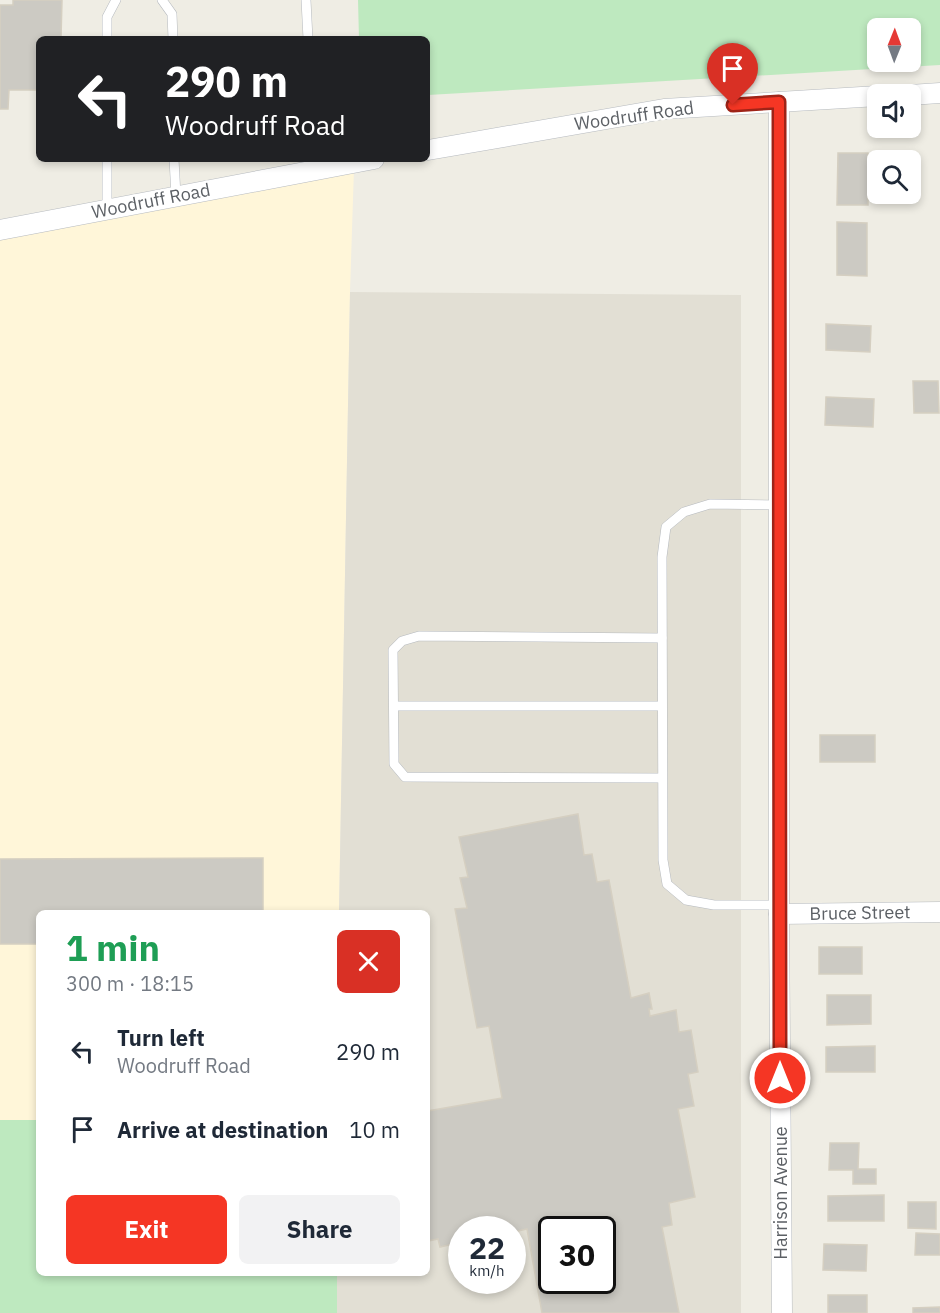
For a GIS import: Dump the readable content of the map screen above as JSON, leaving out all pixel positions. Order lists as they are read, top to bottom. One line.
{"streets":{"street":["Woodruff Road","Bruce Street","Harrison Avenue"]},"crossings":[["Woodruff Road","Harrison Avenue"],["Bruce Street","Harrison Avenue"]],"north":"top","page":{"turn":["290 m","Woodruff Road"],"heading":["1 min","300 m · 18:15"],"list":[{"name":"Turn left","note":"Woodruff Road","value":"290 m"},{"name":"Arrive at destination","value":"10 m"}],"buttons":["Exit","Share"],"speed":"22 km/h","limit":"30"}}
